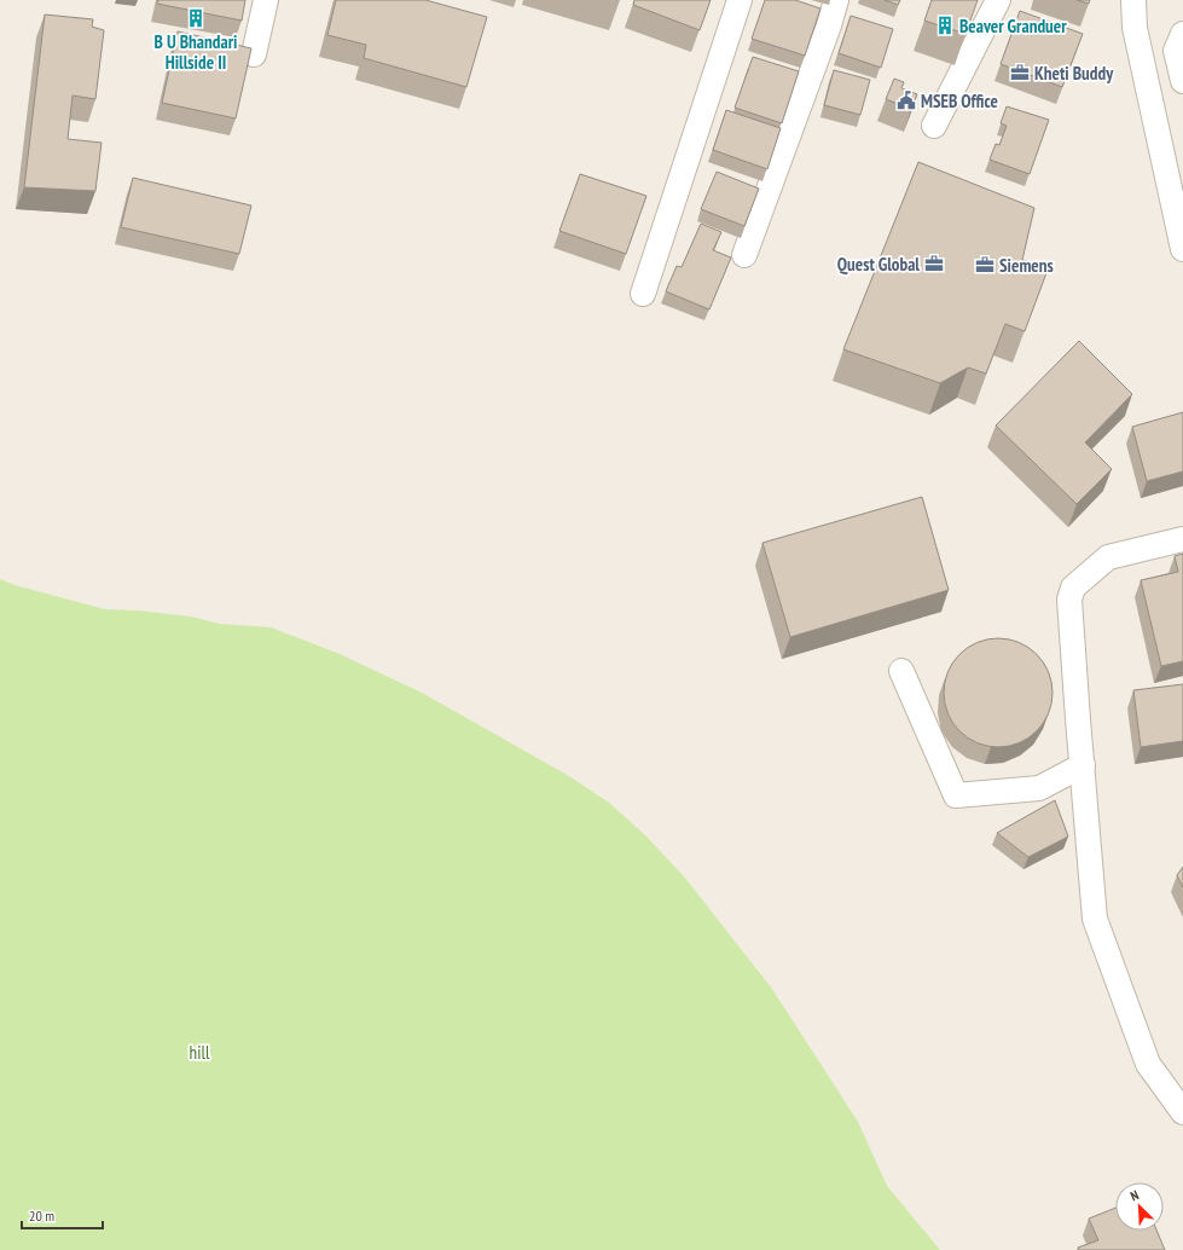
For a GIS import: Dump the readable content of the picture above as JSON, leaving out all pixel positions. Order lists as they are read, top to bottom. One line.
{"parks":["hill"],"places":{"building":["B U Bhandari Hillside II","Beaver Granduer"],"office":["Kheti Buddy","Quest Global","Siemens"],"public building":["MSEB Office"]},"scale_bar":"20 m","north":"top left"}
